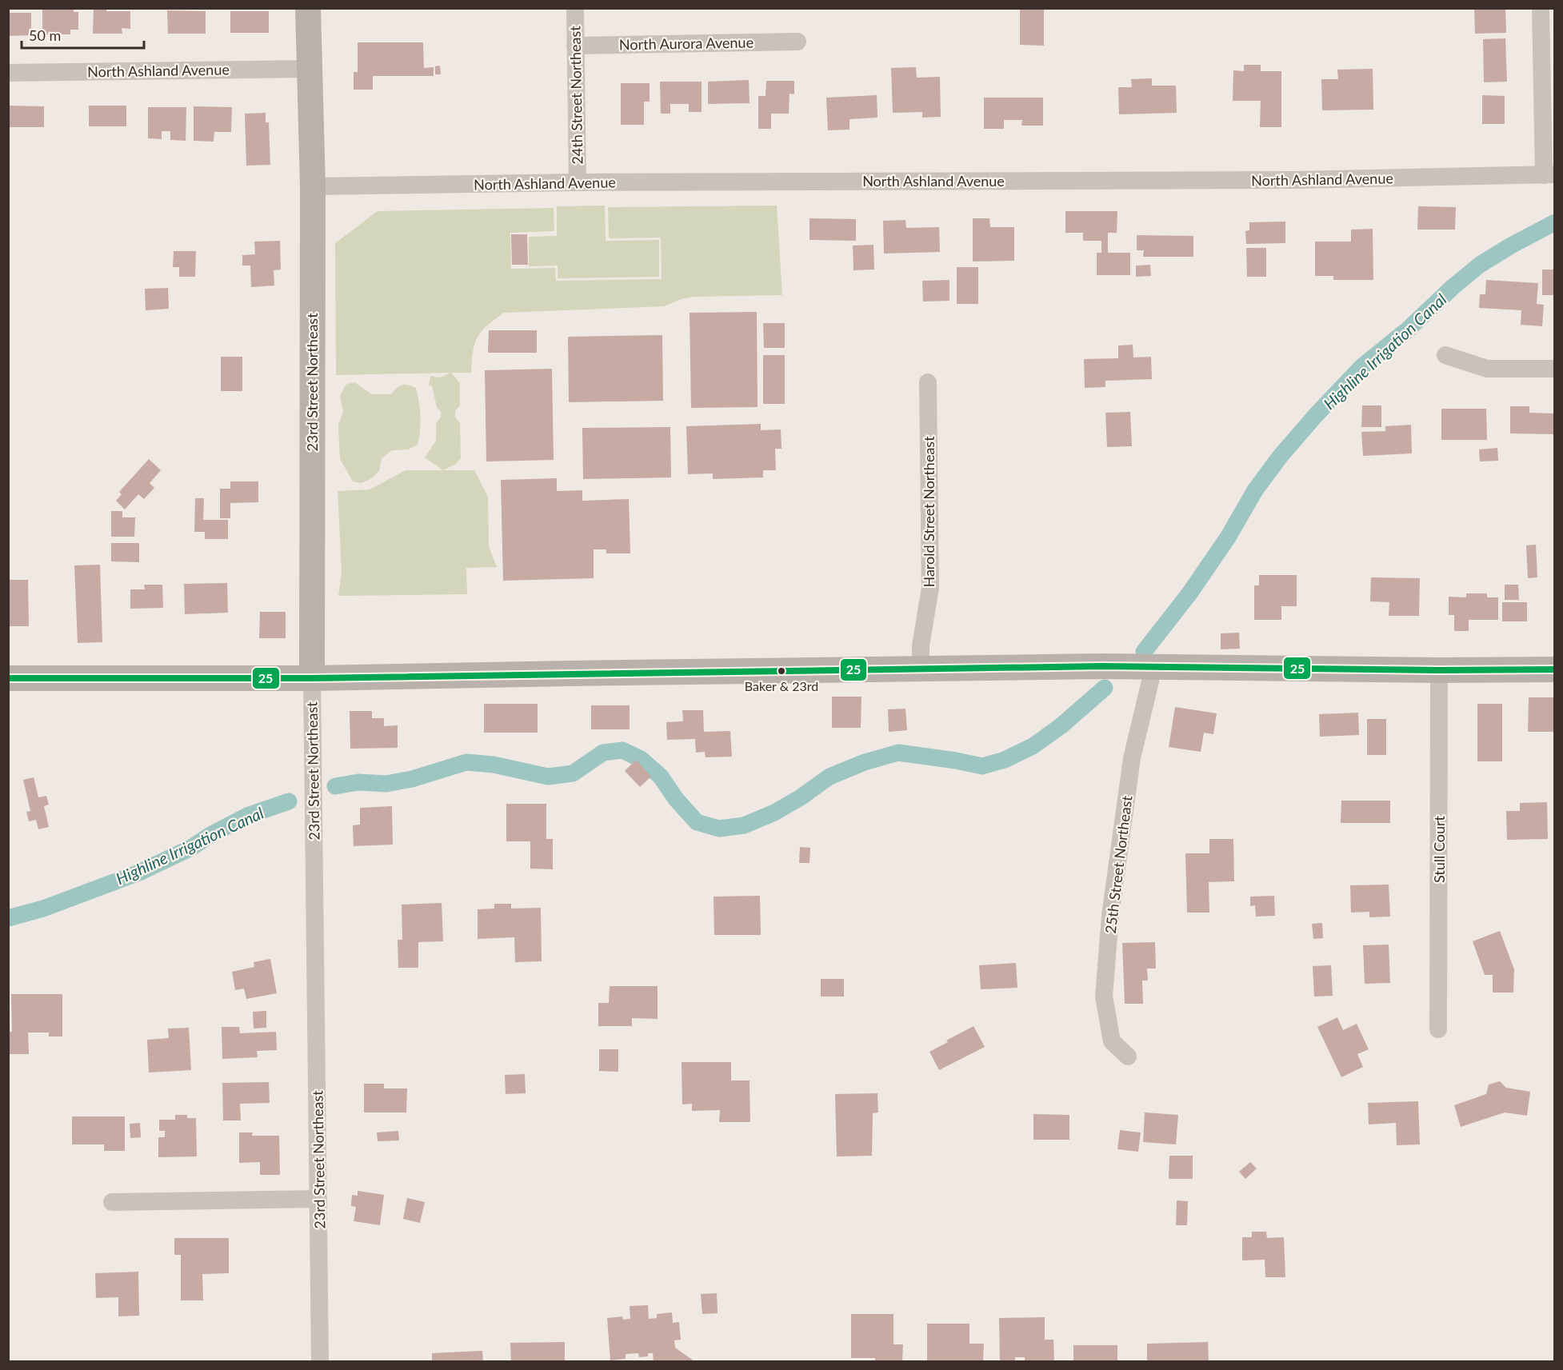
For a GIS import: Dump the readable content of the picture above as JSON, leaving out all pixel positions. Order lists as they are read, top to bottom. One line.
{"streets":{"main road":["23rd Street Northeast"],"street":["North Aurora Avenue","North Ashland Avenue","24th Street Northeast","Harold Street Northeast","Stull Court","25th Street Northeast"]},"crossings":[["North Aurora Avenue","24th Street Northeast"],["North Ashland Avenue","24th Street Northeast"],["North Ashland Avenue","23rd Street Northeast"]],"water":["Highline Irrigation Canal"],"places":["Baker & 23rd"],"lines":["transit line 25"],"scale_bar":"50 m"}
